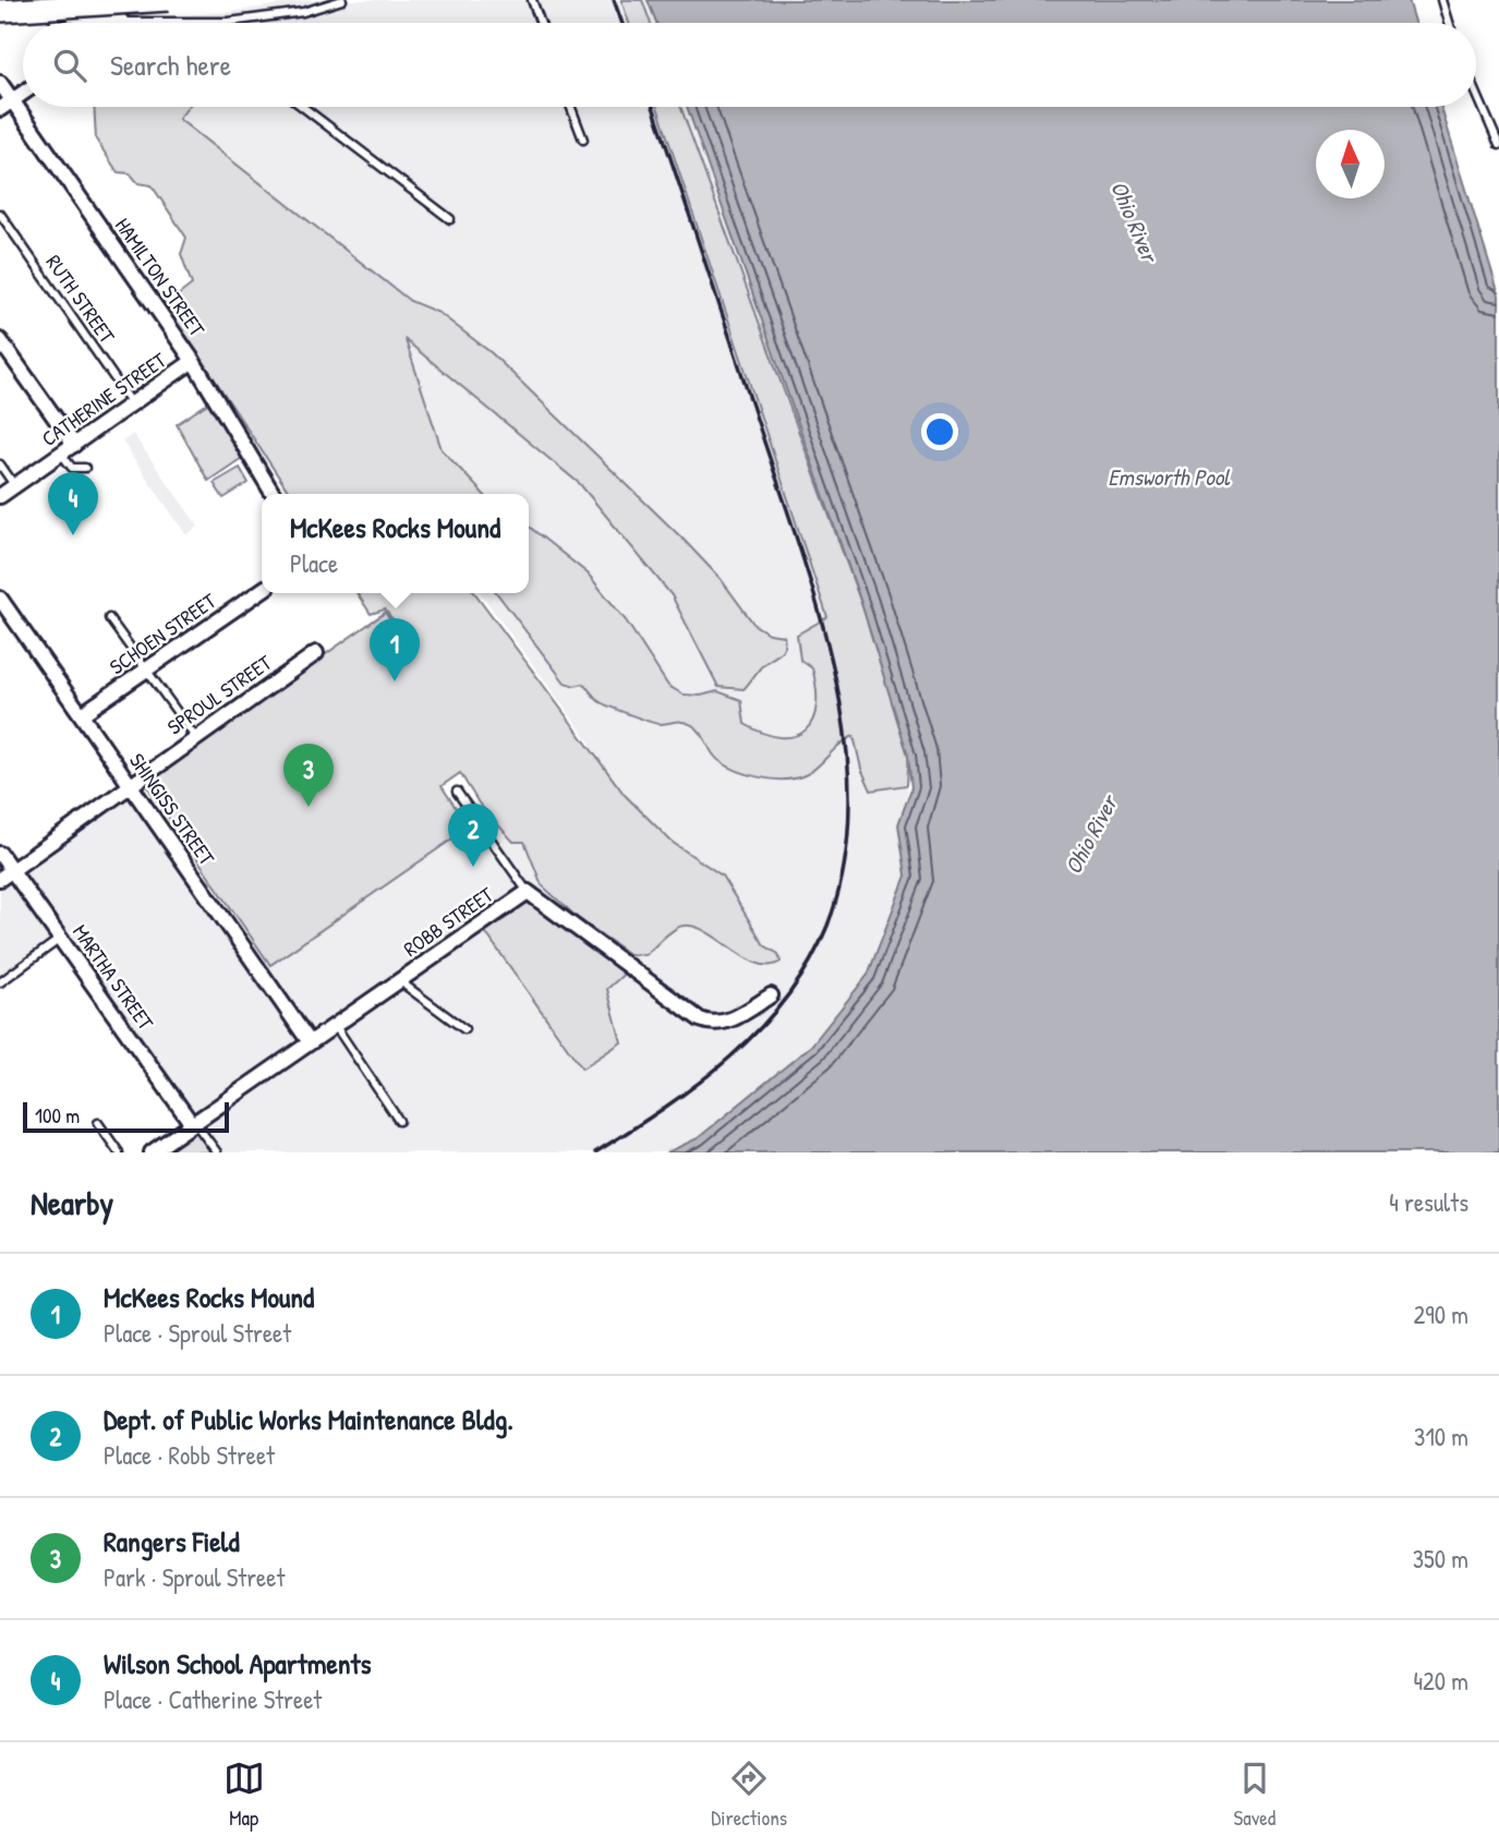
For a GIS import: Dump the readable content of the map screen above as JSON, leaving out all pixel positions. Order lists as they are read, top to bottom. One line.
{"streets":{"street":["HAMILTON STREET","CATHERINE STREET","SCHOEN STREET","SPROUL STREET","SHINGISS STREET","ROBB STREET","MARTHA STREET"],"lane":["RUTH STREET"]},"crossings":[["HAMILTON STREET","CATHERINE STREET"],["RUTH STREET","CATHERINE STREET"],["SCHOEN STREET","SHINGISS STREET"],["SPROUL STREET","SHINGISS STREET"],["SPROUL STREET","MARTHA STREET"],["SHINGISS STREET","ROBB STREET"],["ROBB STREET","MARTHA STREET"]],"water":["Ohio River","Emsworth Pool"],"scale_bar":"100 m","north":"top","page":{"search":"Search here","pins":["4","1","3","2"],"popup":["McKees Rocks Mound","Place"],"scale":"100 m","heading":["Nearby","4 results"],"list":[{"mark":"1","name":"McKees Rocks Mound","note":"Place · Sproul Street","value":"290 m"},{"mark":"2","name":"Dept. of Public Works Maintenance Bldg.","note":"Place · Robb Street","value":"310 m"},{"mark":"3","name":"Rangers Field","note":"Park · Sproul Street","value":"350 m"},{"mark":"4","name":"Wilson School Apartments","note":"Place · Catherine Street","value":"420 m"}],"nav":["Map","Directions","Saved"]}}
